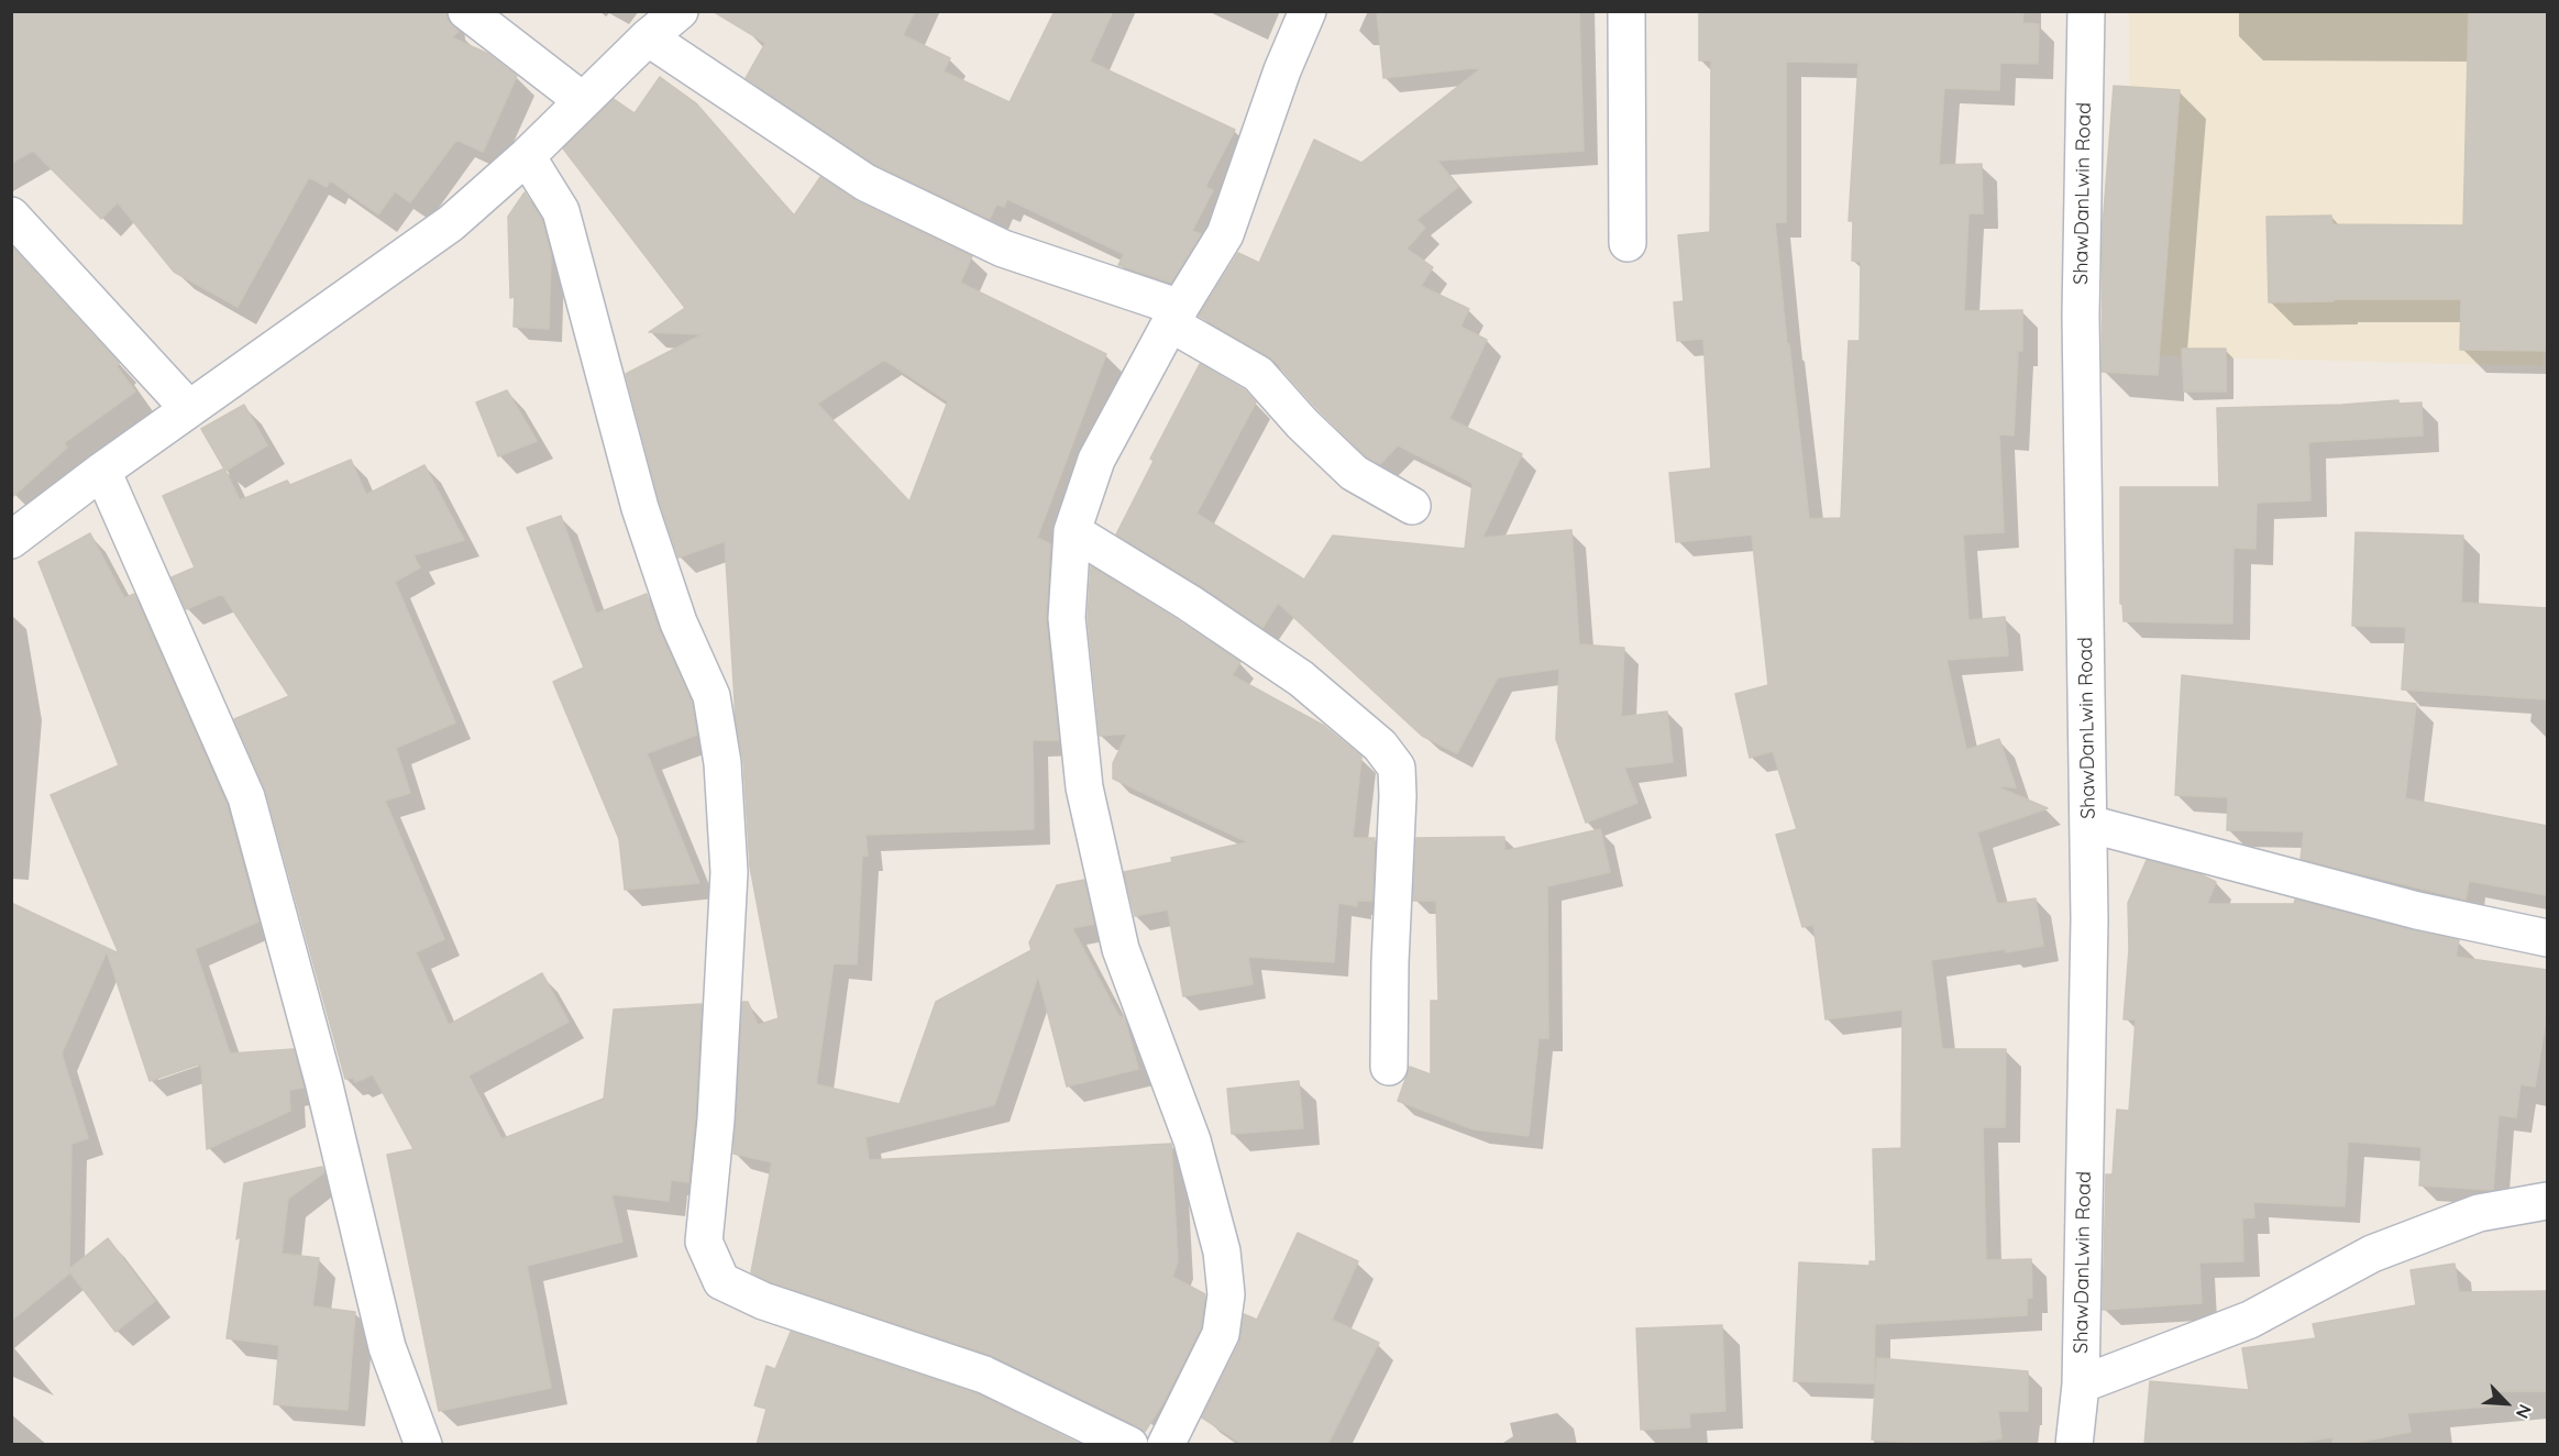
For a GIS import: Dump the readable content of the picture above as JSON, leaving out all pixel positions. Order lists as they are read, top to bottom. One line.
{"streets":{"street":["ShawDanLwin Road"]},"north":"bottom right"}
